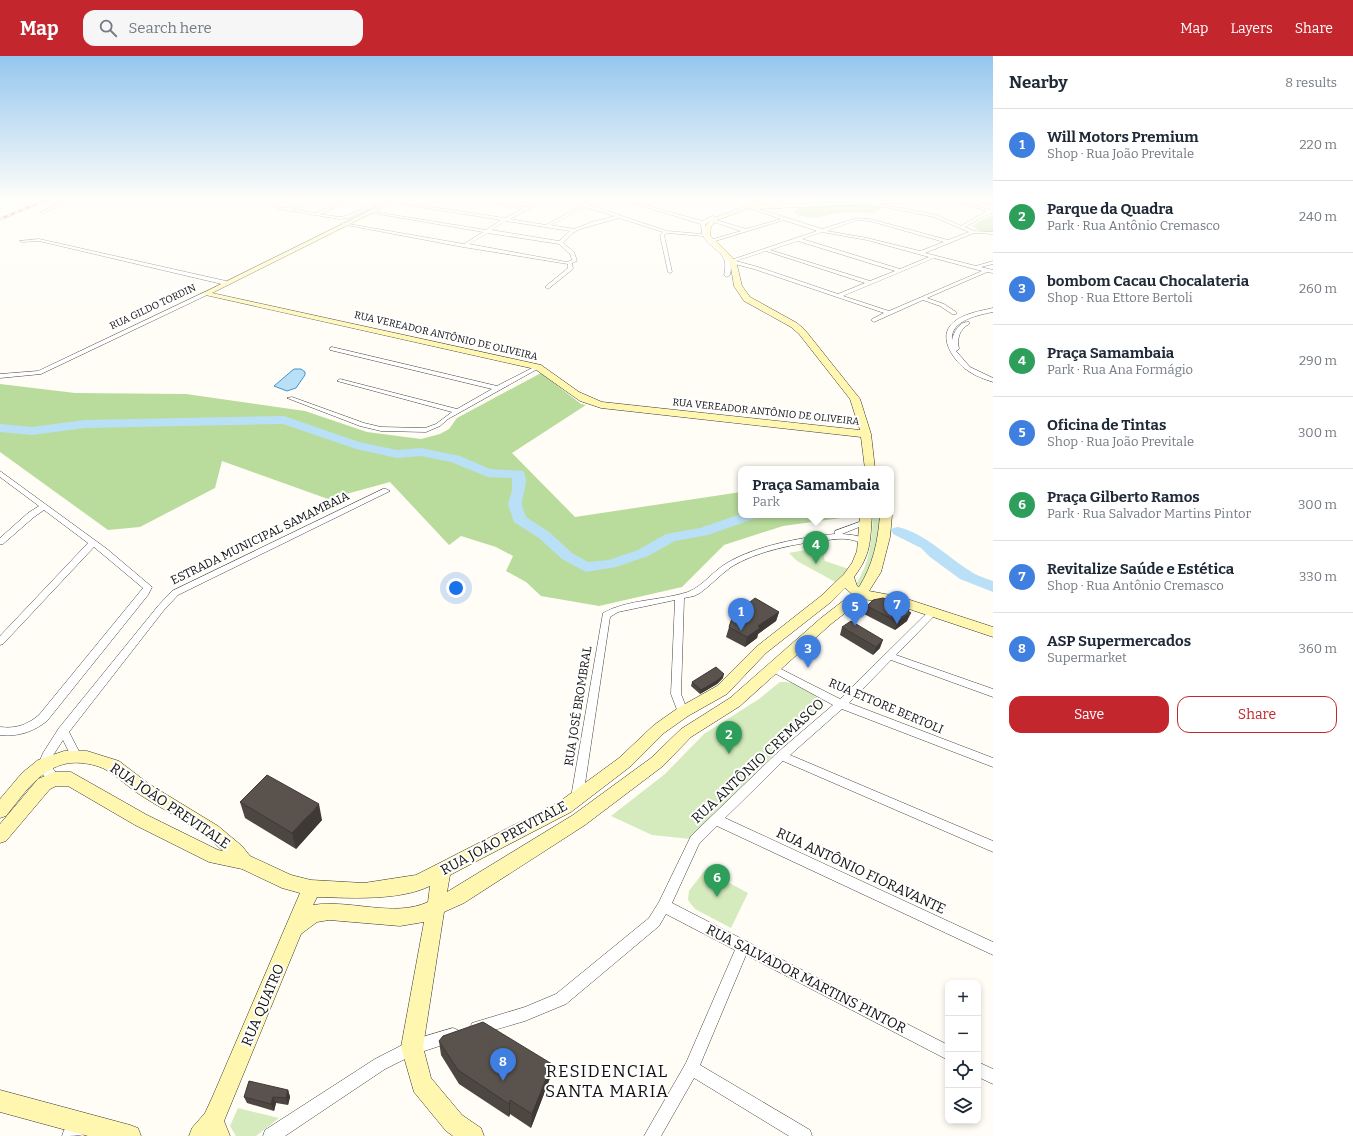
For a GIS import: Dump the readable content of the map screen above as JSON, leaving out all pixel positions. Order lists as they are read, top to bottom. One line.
{"streets":{"main road":["RUA GILDO TORDIN","RUA VEREADOR ANTÔNIO DE OLIVEIRA","RUA JOÃO PREVITALE","RUA QUATRO"],"street":["ESTRADA MUNICIPAL SAMAMBAIA","RUA JOSÉ BROMBRAL","RUA ETTORE BERTOLI","RUA ANTÔNIO CREMASCO","RUA ANTÔNIO FIORAVANTE","RUA SALVADOR MARTINS PINTOR"]},"crossings":[["RUA GILDO TORDIN","RUA VEREADOR ANTÔNIO DE OLIVEIRA"],["ESTRADA MUNICIPAL SAMAMBAIA","RUA JOÃO PREVITALE"],["RUA JOSÉ BROMBRAL","RUA JOÃO PREVITALE"],["RUA ETTORE BERTOLI","RUA ANTÔNIO CREMASCO"],["RUA ETTORE BERTOLI","RUA JOÃO PREVITALE"],["RUA ANTÔNIO CREMASCO","RUA ANTÔNIO FIORAVANTE"],["RUA ANTÔNIO CREMASCO","RUA SALVADOR MARTINS PINTOR"],["RUA JOÃO PREVITALE","RUA QUATRO"]],"districts":["RESIDENCIAL SANTA MARIA"],"page":{"header":"Map","search":"Search here","nav":["Map","Layers","Share"],"heading":["Nearby","8 results"],"list":[{"mark":"1","name":"Will Motors Premium","note":"Shop · Rua João Previtale","value":"220 m"},{"mark":"2","name":"Parque da Quadra","note":"Park · Rua Antônio Cremasco","value":"240 m"},{"mark":"3","name":"bombom Cacau Chocalateria","note":"Shop · Rua Ettore Bertoli","value":"260 m"},{"mark":"4","name":"Praça Samambaia","note":"Park · Rua Ana Formágio","value":"290 m"},{"mark":"5","name":"Oficina de Tintas","note":"Shop · Rua João Previtale","value":"300 m"},{"mark":"6","name":"Praça Gilberto Ramos","note":"Park · Rua Salvador Martins Pintor","value":"300 m"},{"mark":"7","name":"Revitalize Saúde e Estética","note":"Shop · Rua Antônio Cremasco","value":"330 m"},{"mark":"8","name":"ASP Supermercados","note":"Supermarket","value":"360 m"}],"popup":["Praça Samambaia","Park"],"pins":["4","7","5","1","3","2","6","8"],"buttons":["Save","Share"],"map_buttons":["+","−"]}}
